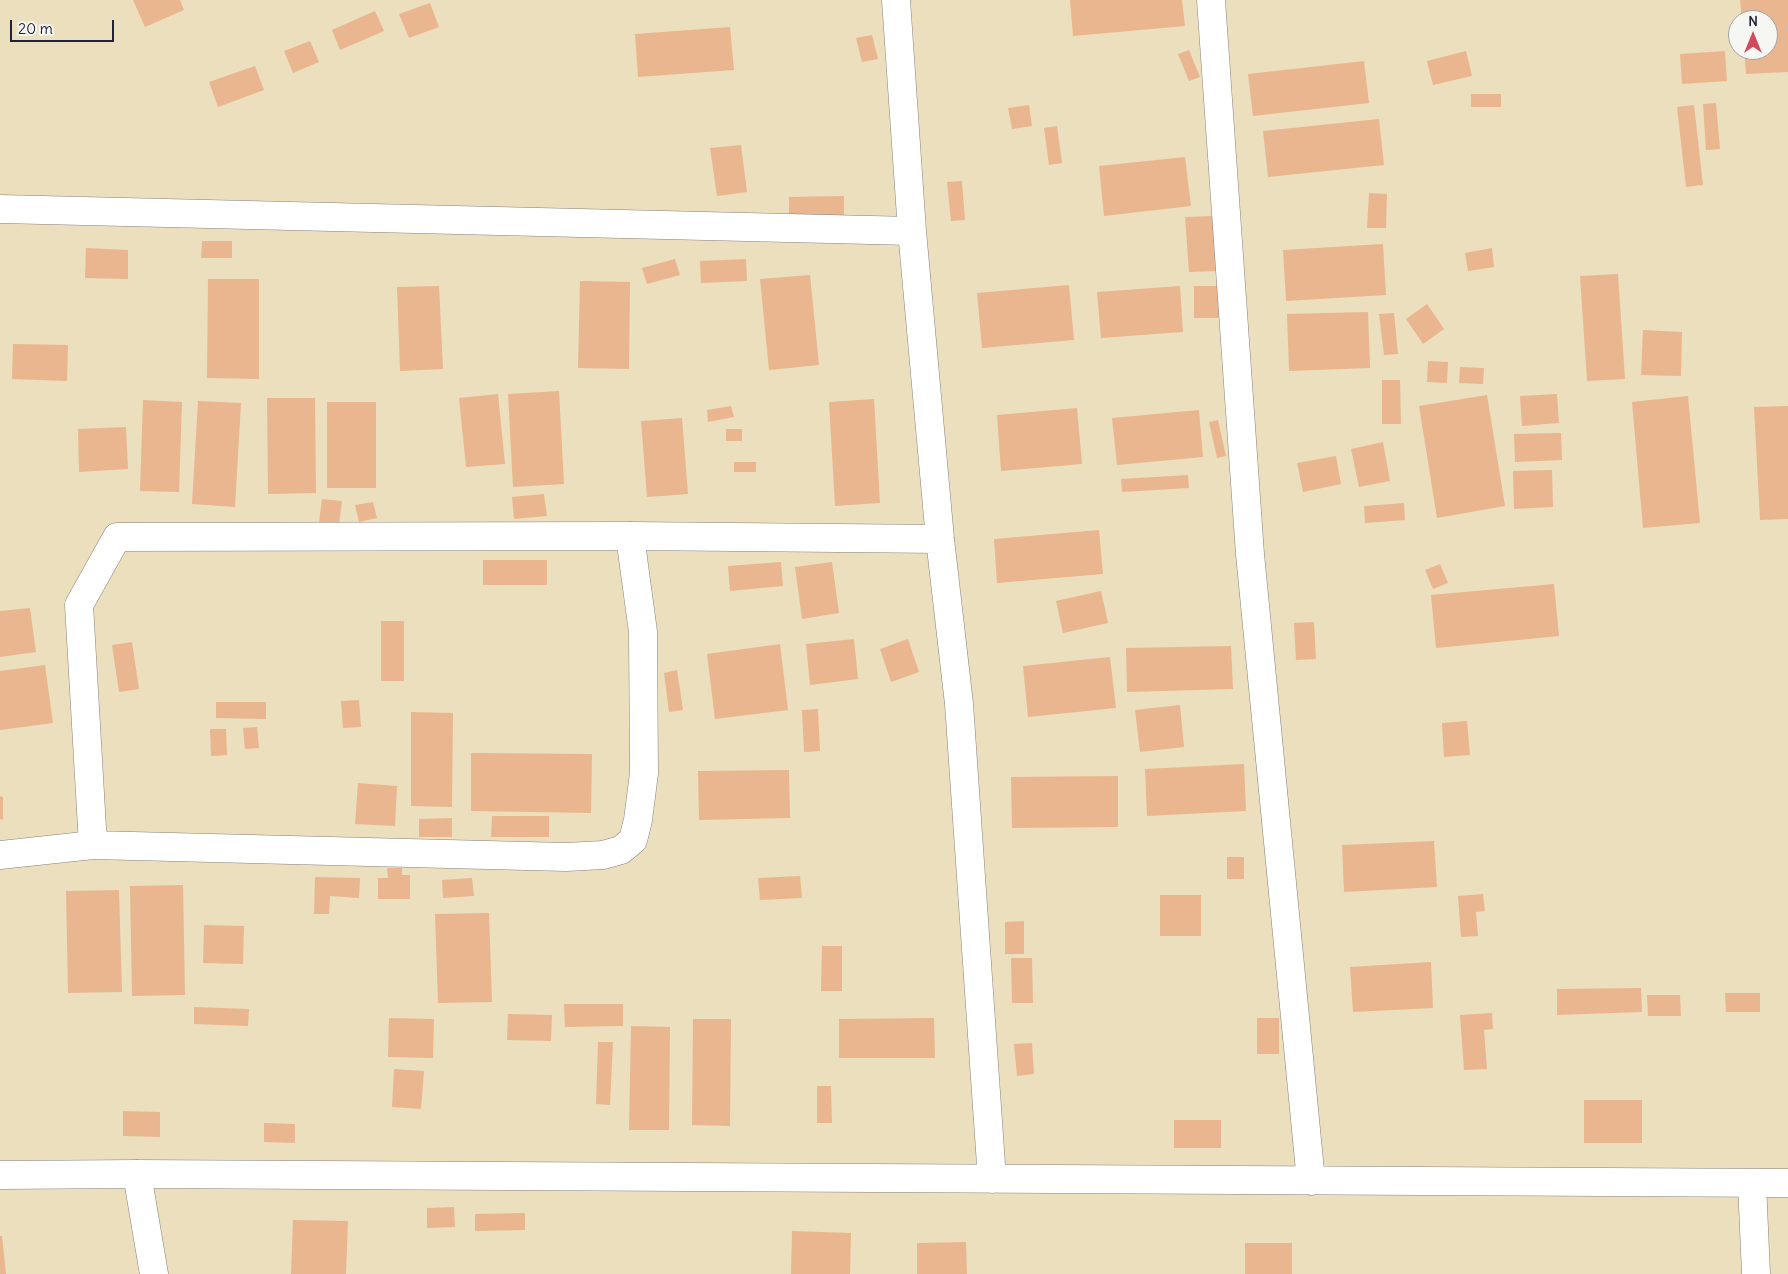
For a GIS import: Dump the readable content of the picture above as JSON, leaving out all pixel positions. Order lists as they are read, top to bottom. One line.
{"scale_bar":"20 m","north":"top"}
